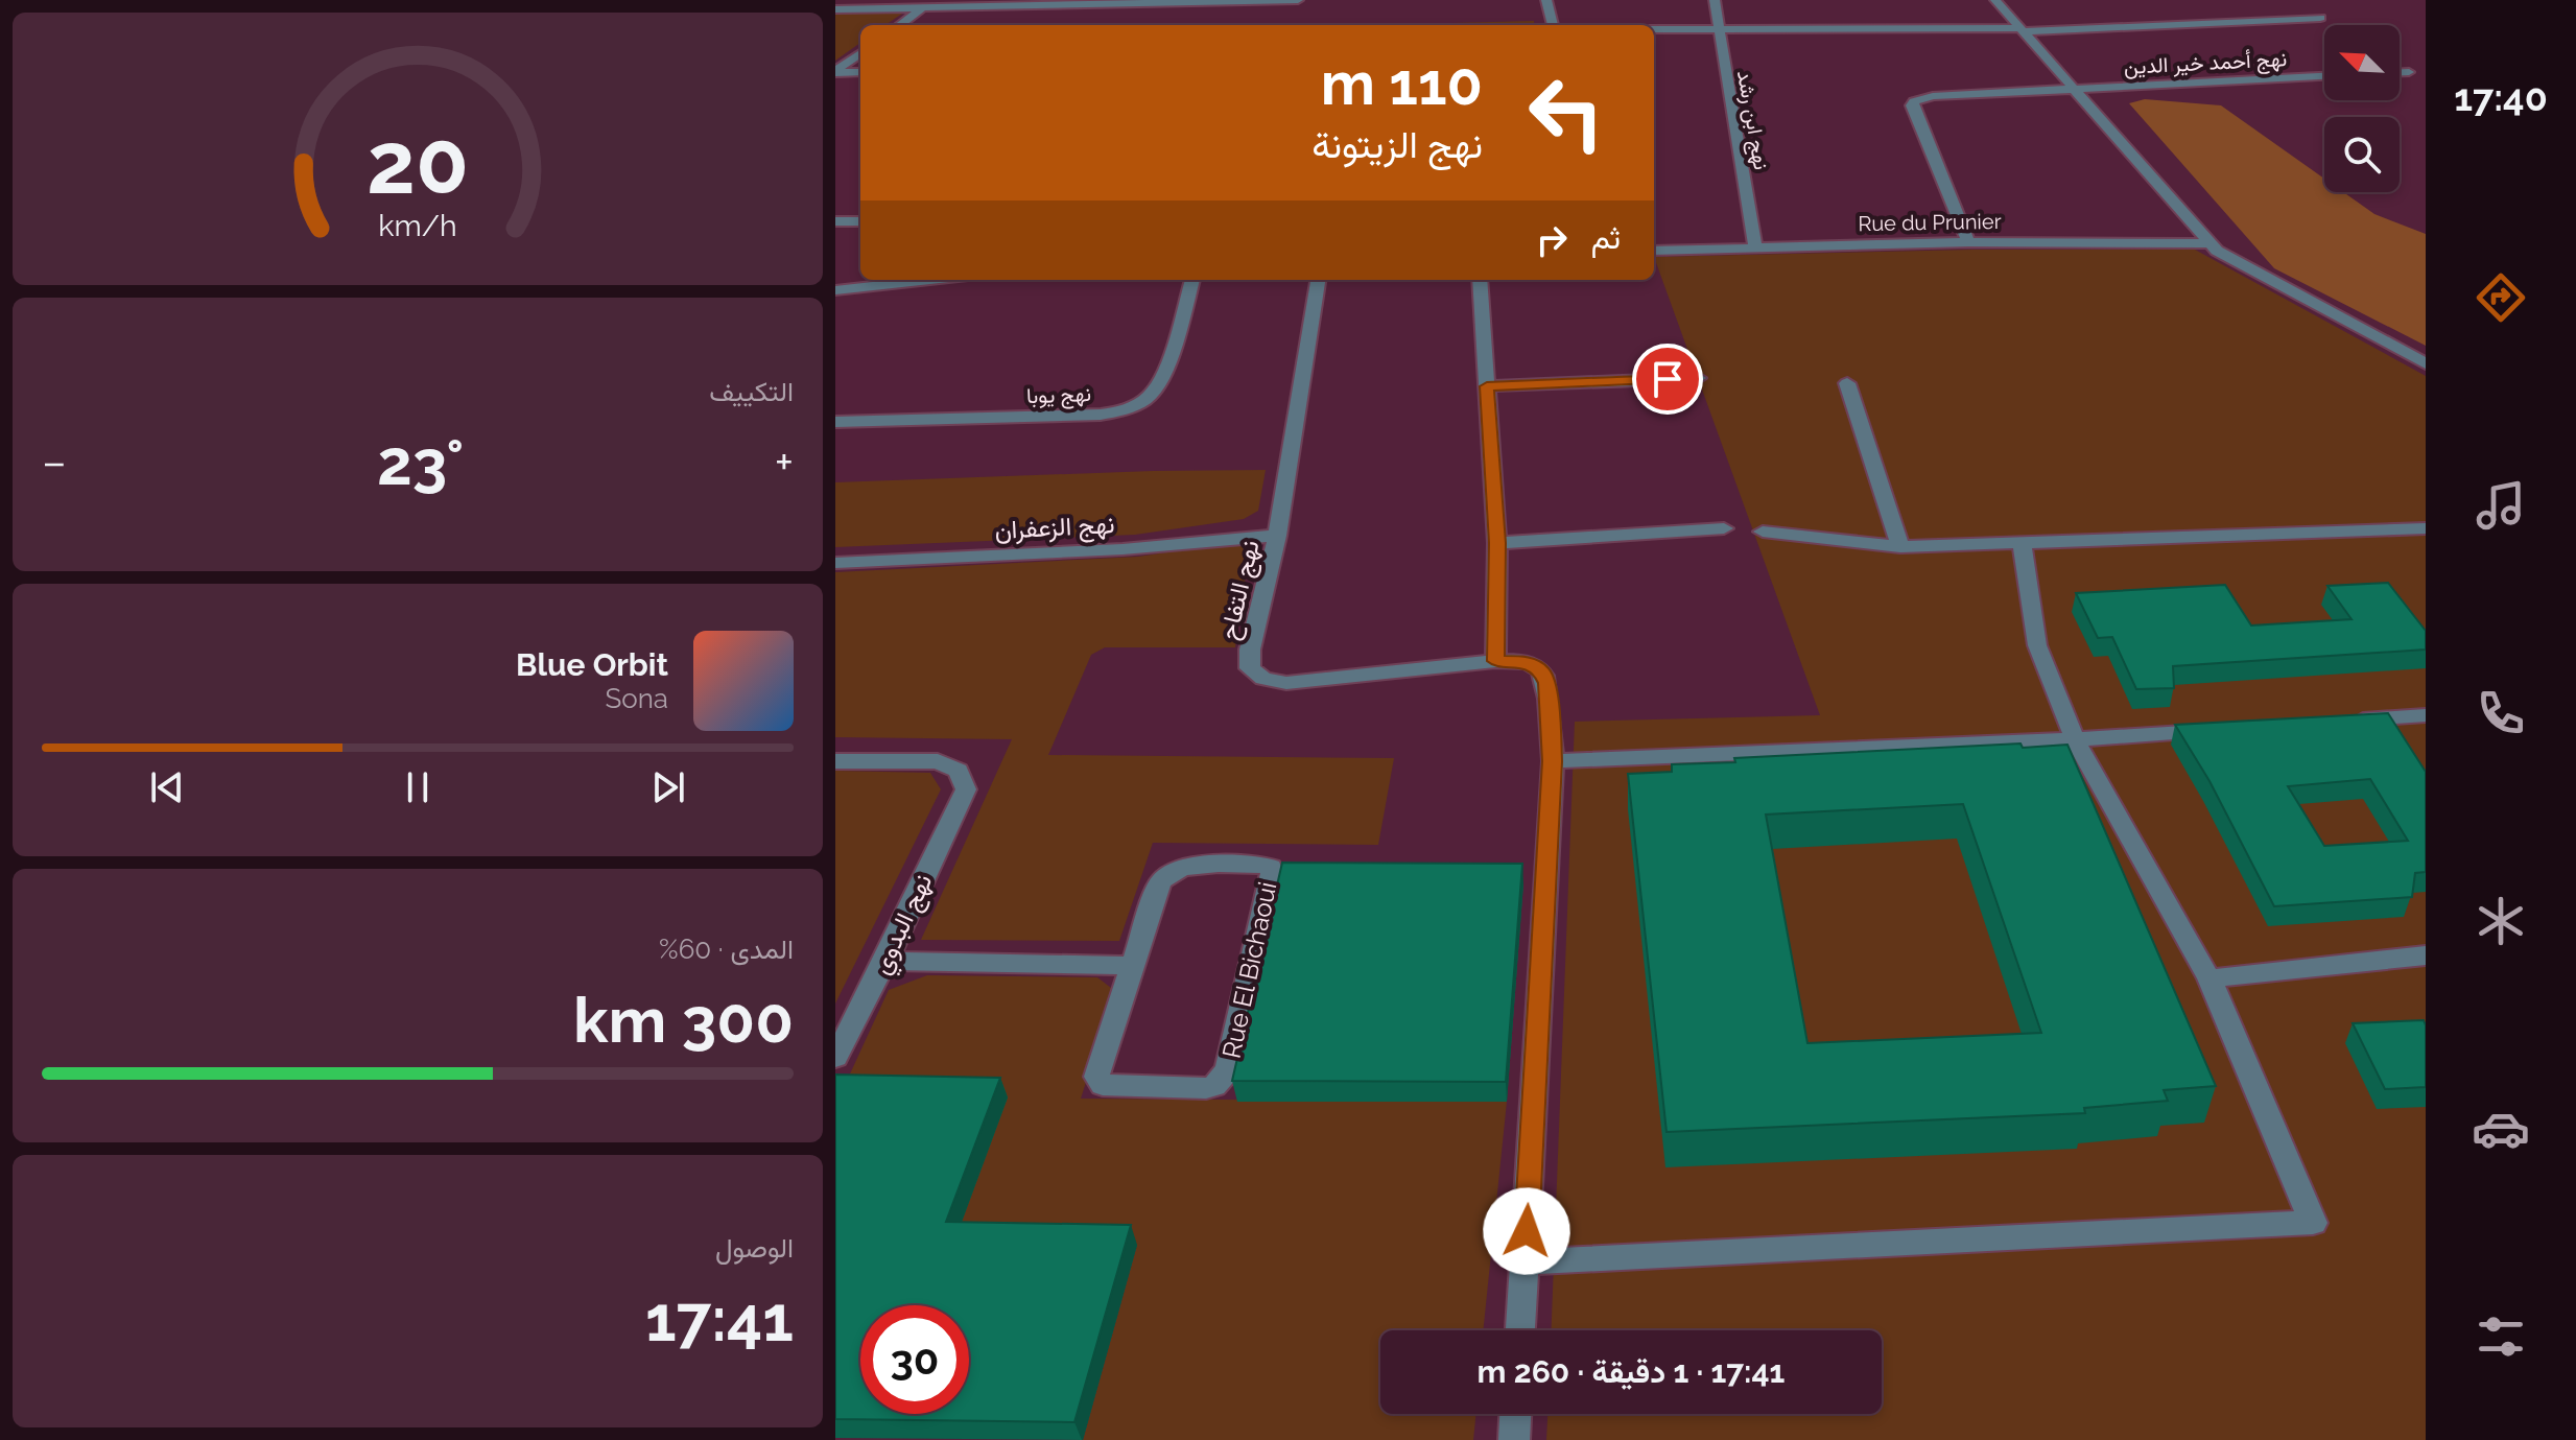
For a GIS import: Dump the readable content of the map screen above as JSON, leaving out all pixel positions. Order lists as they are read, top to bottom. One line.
{"streets":{"street":["نهج أحمد خير الدين","نهج ابن رشد","Rue du Prunier","نهج يوبا","نهج الزعفران","نهج التفاح","نهج البدوي","Rue El Bichaoui"]},"crossings":[["نهج أحمد خير الدين","نهج ابن رشد"],["نهج أحمد خير الدين","Rue du Prunier"],["نهج ابن رشد","Rue du Prunier"],["نهج الزعفران","نهج التفاح"]],"north":"top left","page":{"tabs":"17:40","turn":["110 m","نهج الزيتونة"],"then":"ثم","tile":["التكييف",["المدى · 60%","300 km"],["الوصول","17:41"]],"heat":["−","23°","+"],"song":["Blue Orbit","Sona"],"limit":"30","trip":"17:41 · 1 دقيقة · 260 m","gauge":["20","km/h"]}}
